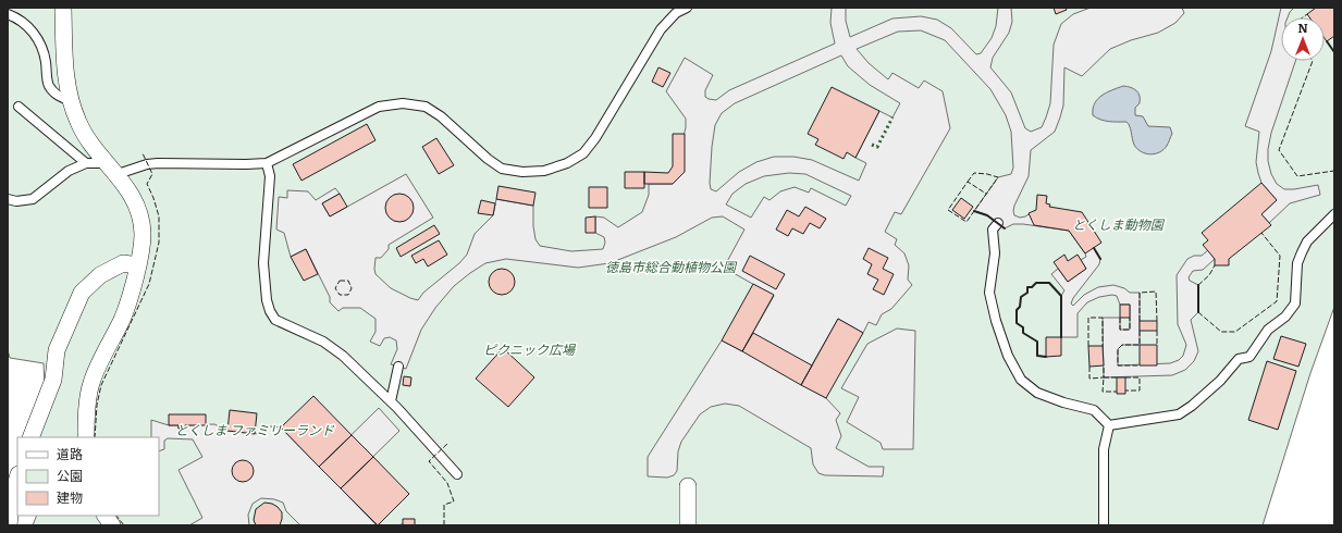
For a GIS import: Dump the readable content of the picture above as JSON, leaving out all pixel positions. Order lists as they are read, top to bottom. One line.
{"parks":["とくしま動物園","徳島市総合動植物公園","ピクニック広場","とくしま ファミリーランド"],"legend":["道路","公園","建物"],"north":"top"}
